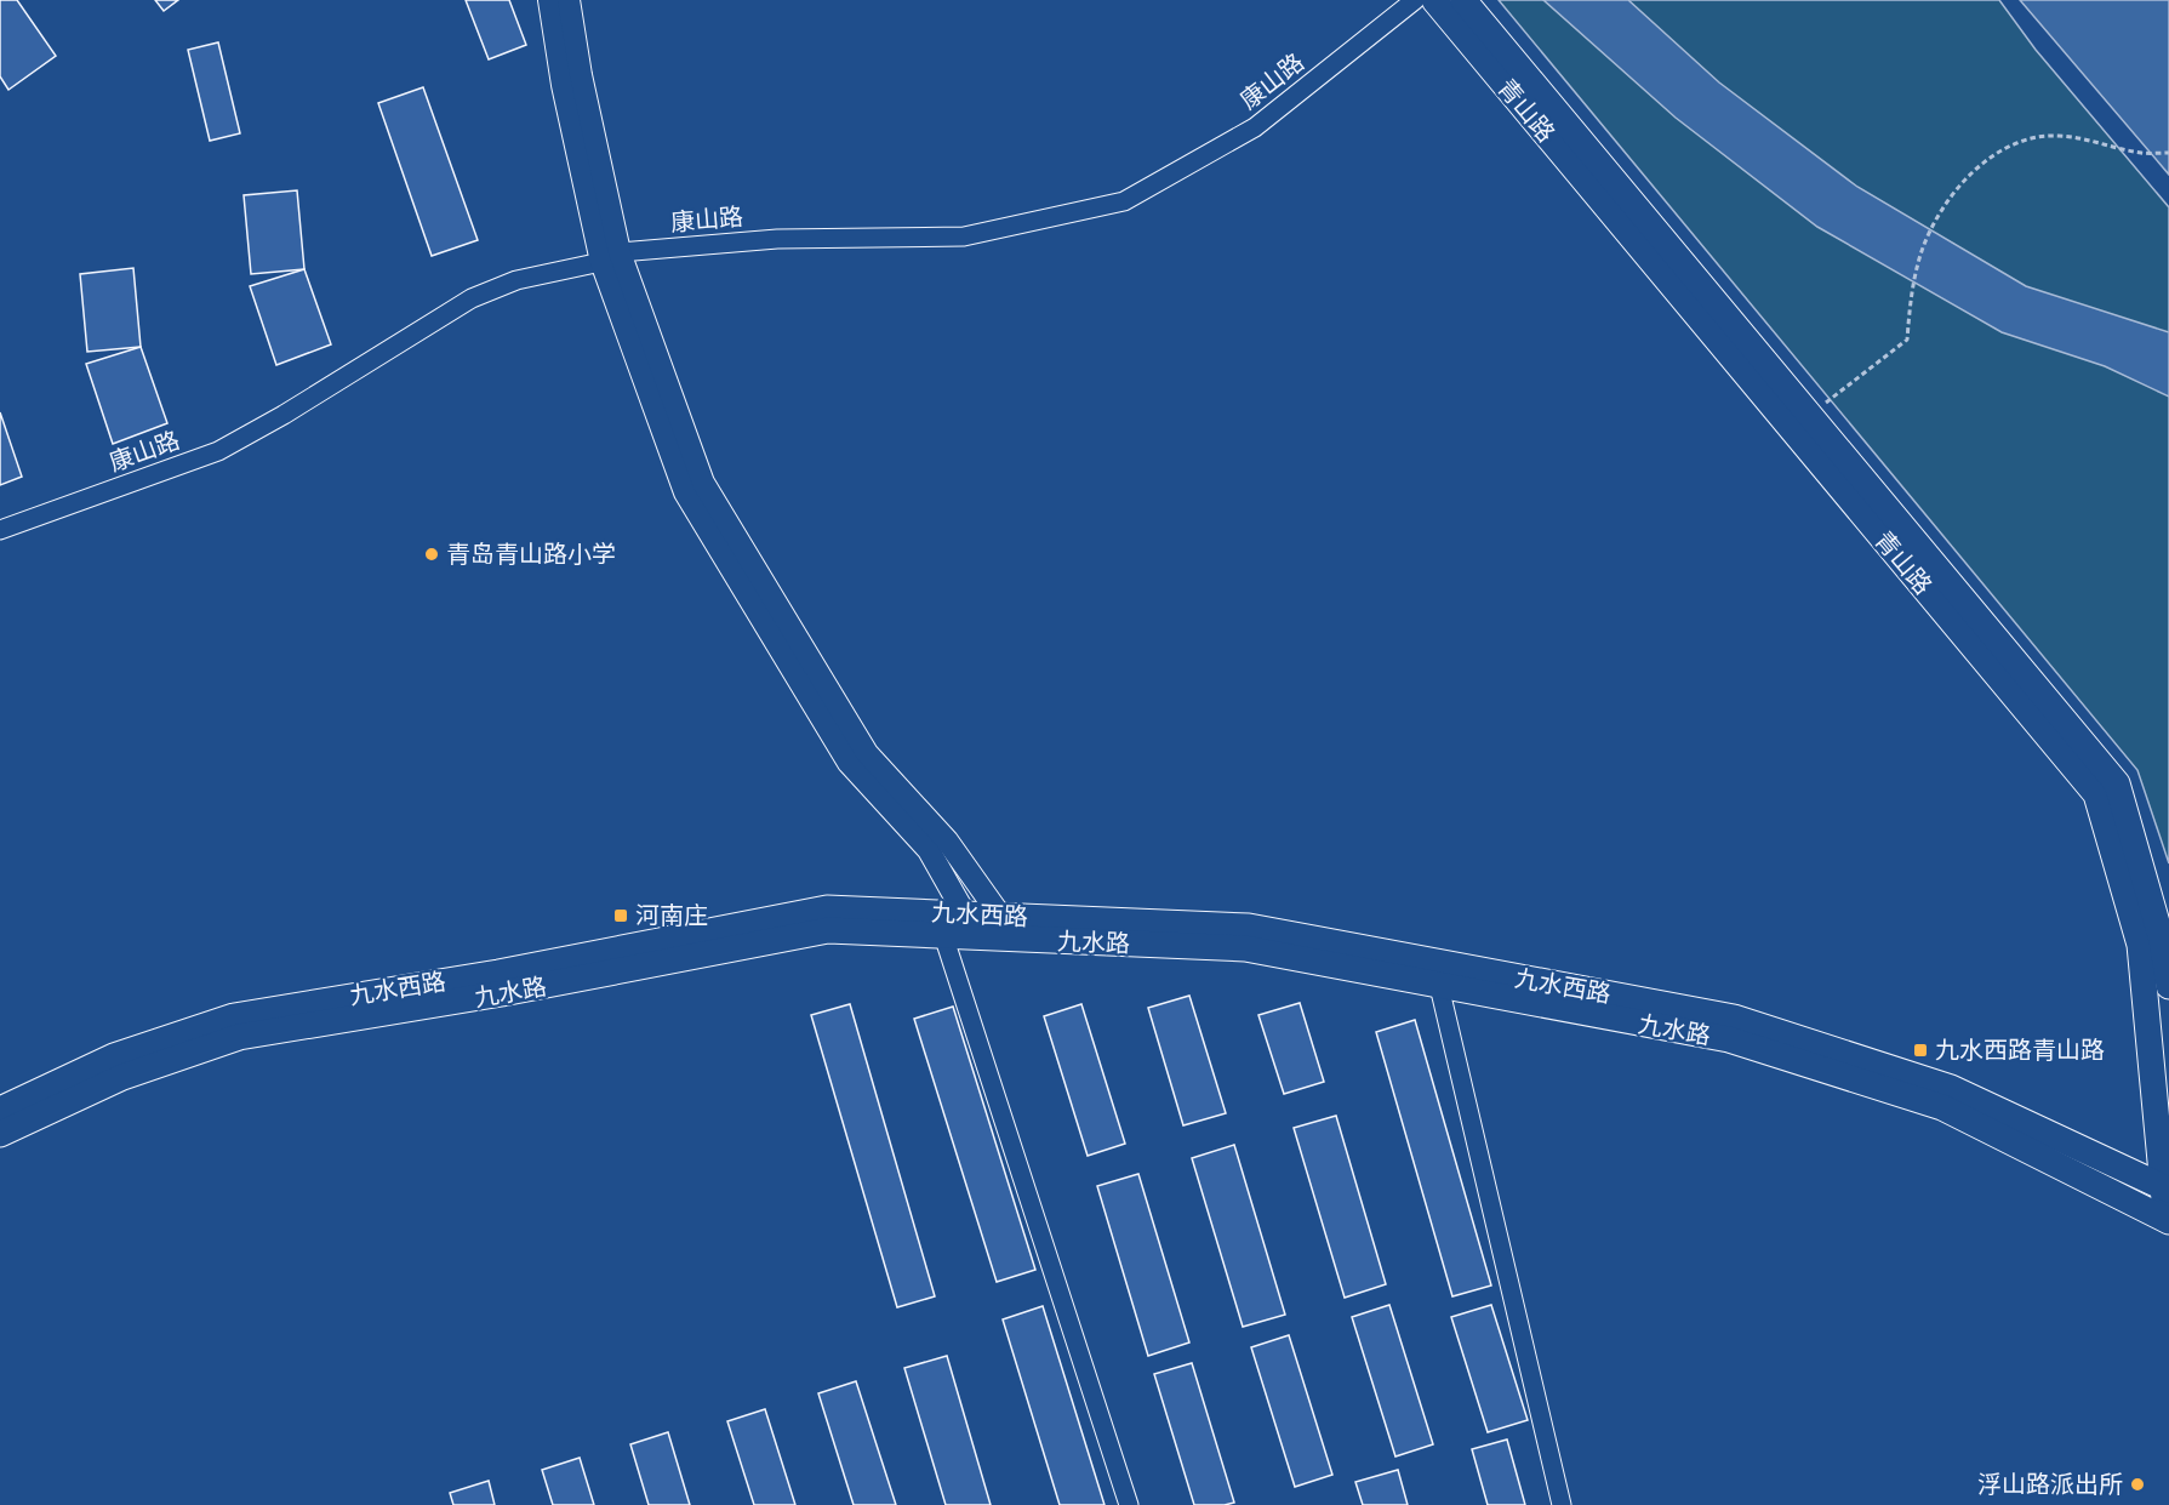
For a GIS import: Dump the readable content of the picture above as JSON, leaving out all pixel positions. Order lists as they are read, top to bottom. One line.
{"streets":{"main road":["青山路","九水西路","九水路"],"street":["康山路"]},"crossings":[["青山路","九水西路"],["青山路","九水路"],["九水西路","九水路"]],"places":{"other":["青岛青山路小学","浮山路派出所"],"transit":["河南庄","九水西路青山路"]}}
